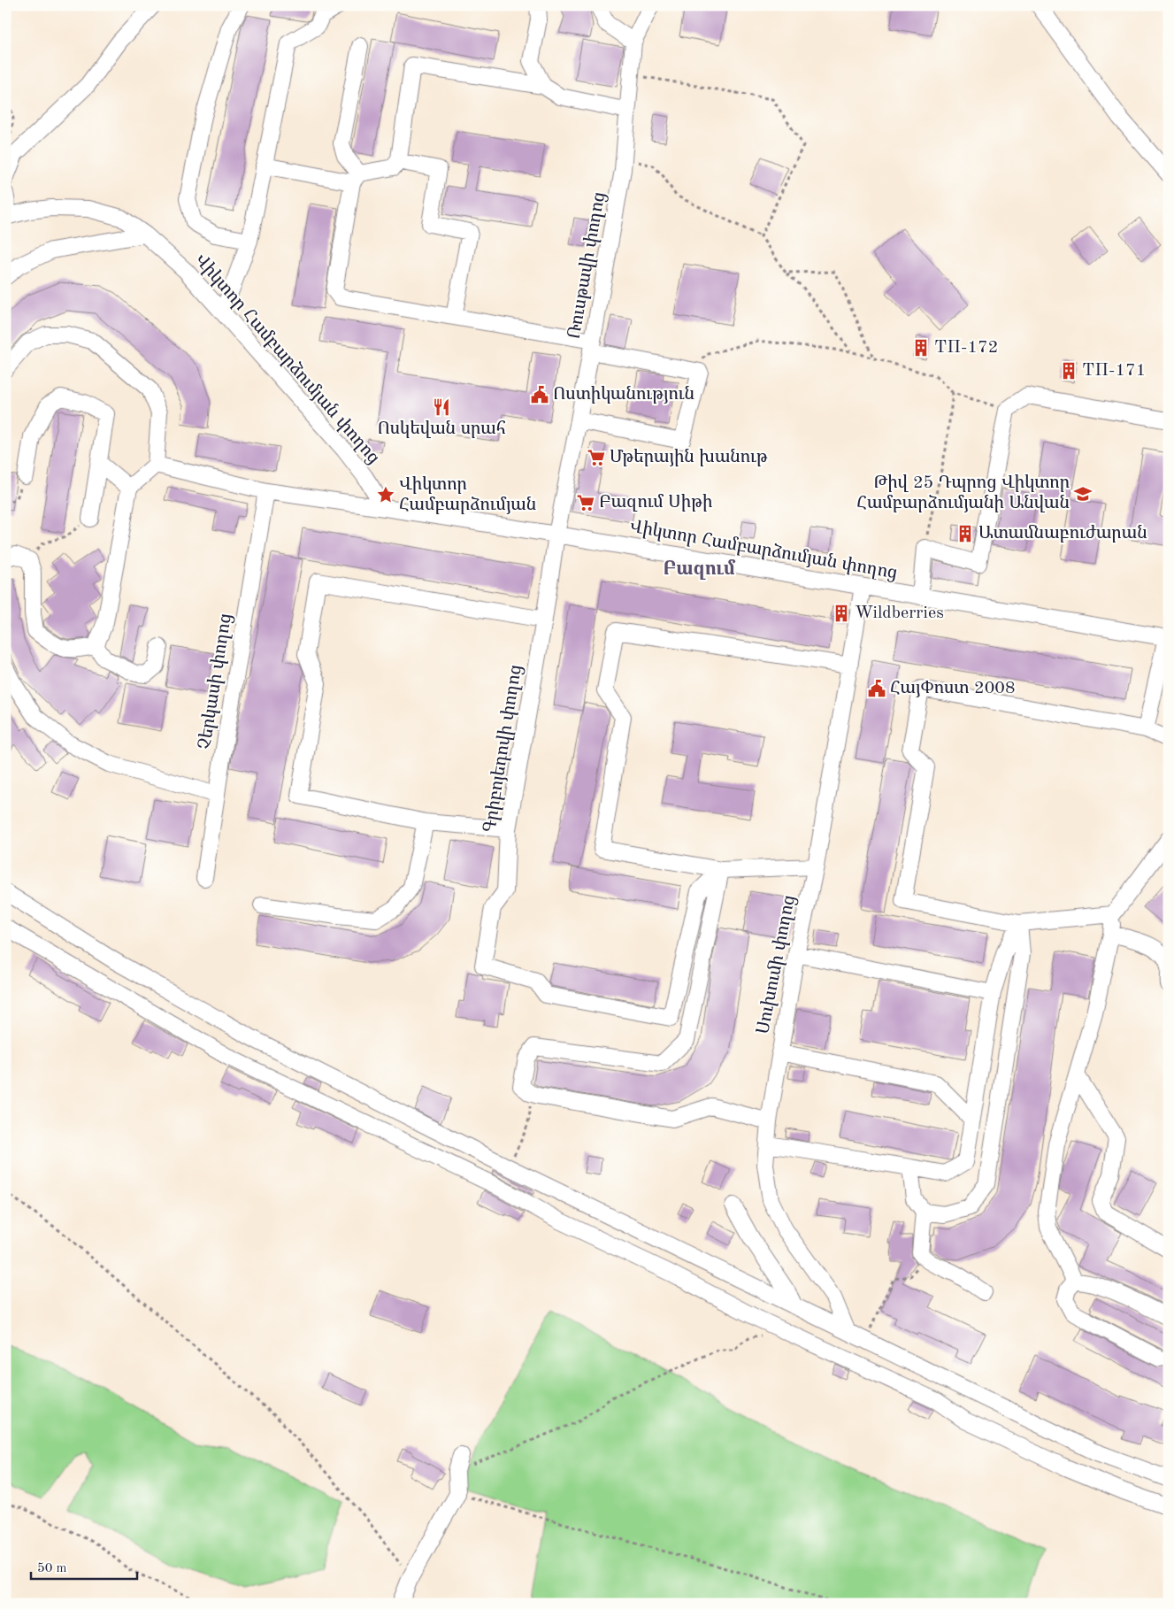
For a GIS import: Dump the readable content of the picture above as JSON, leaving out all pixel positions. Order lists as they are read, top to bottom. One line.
{"streets":{"street":["Ռուսթավի փողոց","Վիկտոր Համբարձումյան փողոց","Չերկասի փողոց","Գրիբոյեդովի փողոց","Սուխումի փողոց"]},"crossings":[["Ռուսթավի փողոց","Վիկտոր Համբարձումյան փողոց"],["Ռուսթավի փողոց","Գրիբոյեդովի փողոց"],["Վիկտոր Համբարձումյան փողոց","Գրիբոյեդովի փողոց"],["Վիկտոր Համբարձումյան փողոց","Սուխումի փողոց"]],"districts":["Բազում"],"places":{"building":["ТП-172","ТП-171","Ատամնաբուժարան","Wildberries"],"public building":["Ոստիկանություն","ՀայՓոստ 2008"],"restaurant":["Ոսկեվան սրահ"],"supermarket":["Մթերային խանութ","Բազում Սիթի"],"school or university":["Թիվ 25 Դպրոց Վիկտոր Համբարձումյանի Անվան"],"place":["Վիկտոր Համբարձումյան"]},"scale_bar":"50 m"}
